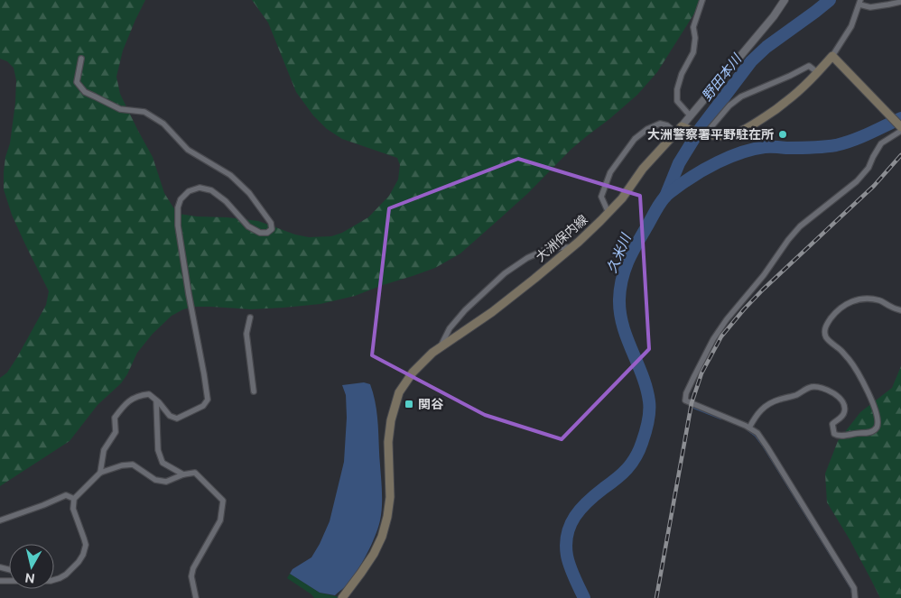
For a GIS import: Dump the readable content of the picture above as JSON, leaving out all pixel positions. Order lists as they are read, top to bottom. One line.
{"streets":{"main road":["大洲保内線"]},"water":["野田本川","久米川"],"places":{"other":["大洲警察署平野駐在所"],"transit":["関谷"]},"north":"bottom"}
